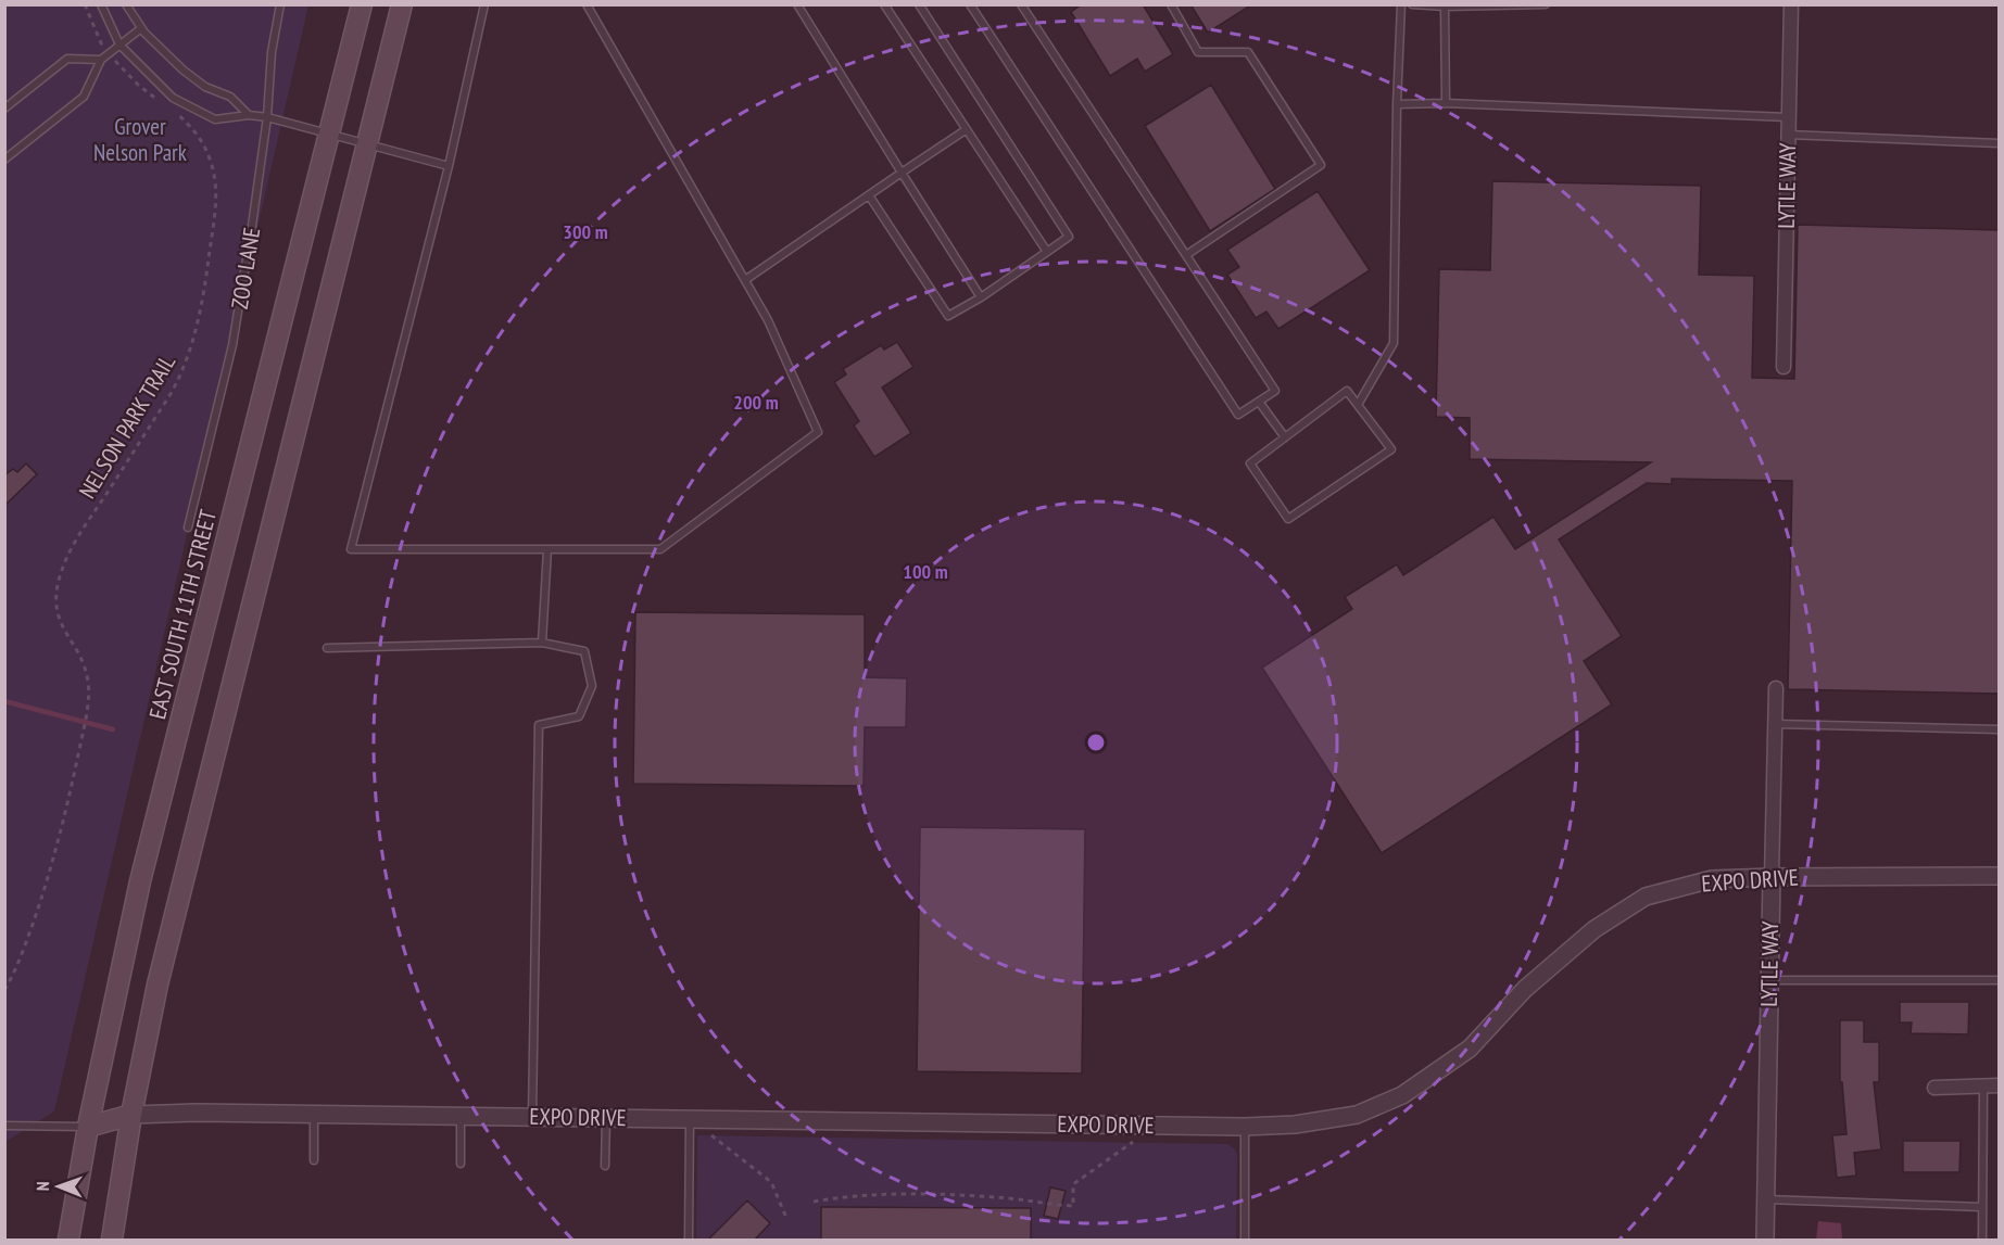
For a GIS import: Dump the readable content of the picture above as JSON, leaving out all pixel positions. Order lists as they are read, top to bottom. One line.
{"streets":{"main road":["EAST SOUTH 11TH STREET"],"street":["LYTLE WAY","EXPO DRIVE"],"lane":["ZOO LANE"],"path":["NELSON PARK TRAIL"]},"crossings":[["LYTLE WAY","EXPO DRIVE"]],"parks":["Grover Nelson Park"],"north":"left","rings":["300 m","200 m","100 m"]}
